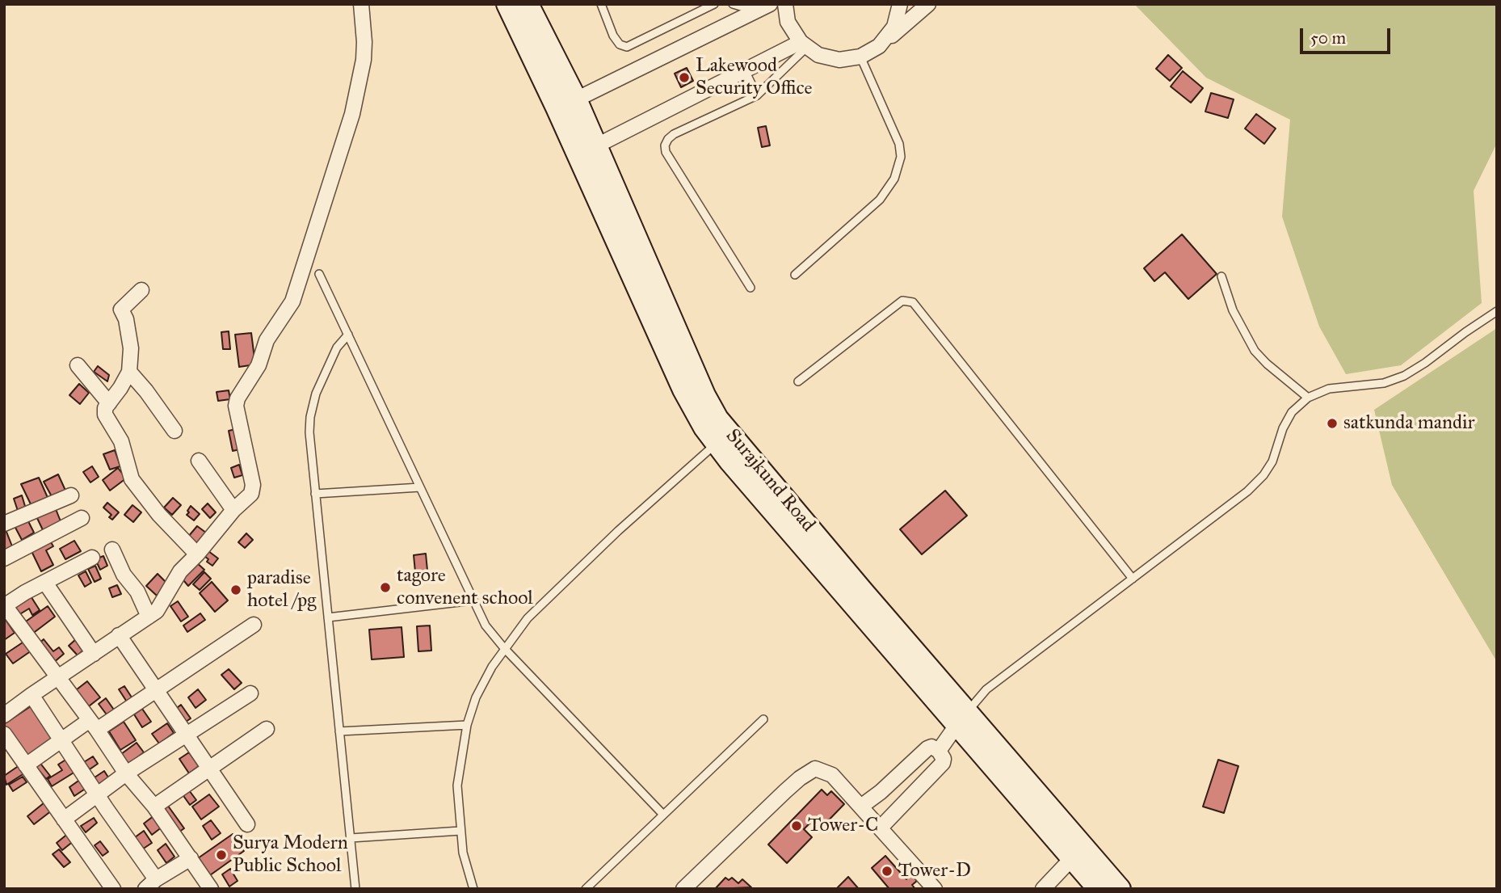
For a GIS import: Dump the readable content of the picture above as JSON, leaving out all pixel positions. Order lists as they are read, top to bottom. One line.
{"streets":{"main road":["Surajkund Road"]},"places":["Lakewood Security Office","satkunda mandir","tagore convenent school","paradise hotel /pg","Tower-C","Surya Modern Public School","Tower-D"],"scale_bar":"50 m"}
